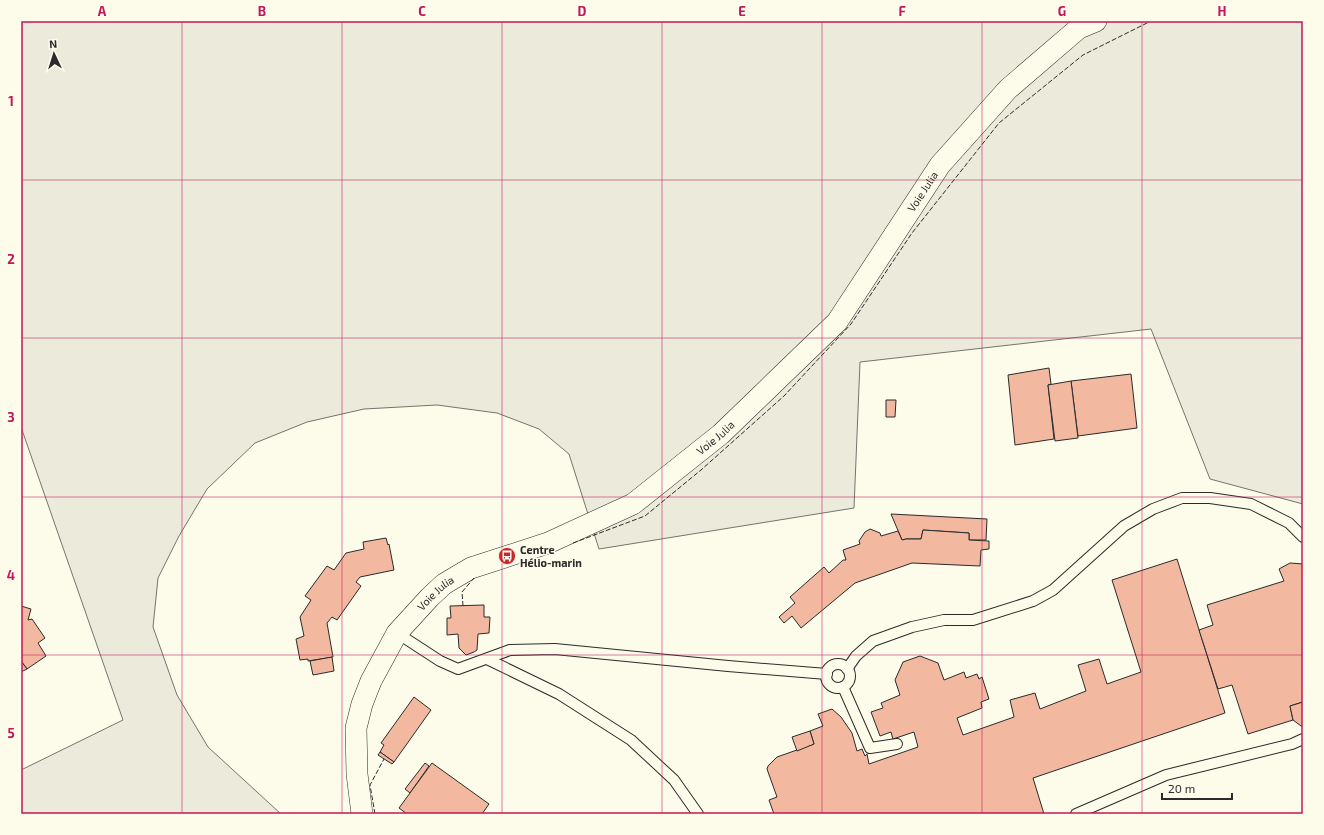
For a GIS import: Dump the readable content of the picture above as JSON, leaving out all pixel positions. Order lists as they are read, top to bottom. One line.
{"streets":{"street":["Voie Julia"]},"places":{"bus stop":["Centre Hélio-marin"]},"scale_bar":"20 m","north":"top","grid":{"columns":["A","B","C","D","E","F","G","H"],"rows":["1","2","3","4","5"]}}
